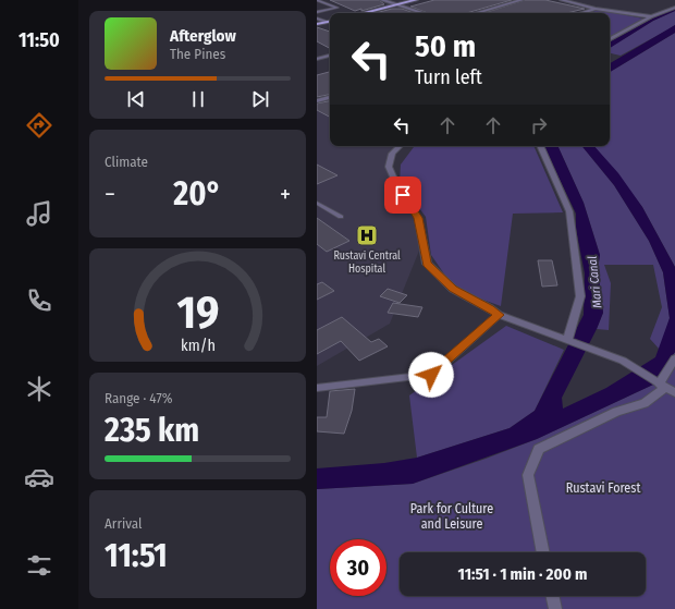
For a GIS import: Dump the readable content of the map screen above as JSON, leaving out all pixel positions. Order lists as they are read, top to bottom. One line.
{"water":["Mari Canal"],"parks":["Rustavi Forest","Park for Culture and Leisure"],"places":{"hospital":["Rustavi Central Hospital"]},"page":{"tabs":"11:50","turn":["50 m","Turn left"],"song":["Afterglow","The Pines"],"tile":["Climate",["Range · 47%","235 km"],["Arrival","11:51"]],"heat":["−","20°","+"],"limit":"30","trip":"11:51 · 1 min · 200 m","gauge":["19","km/h"]}}
